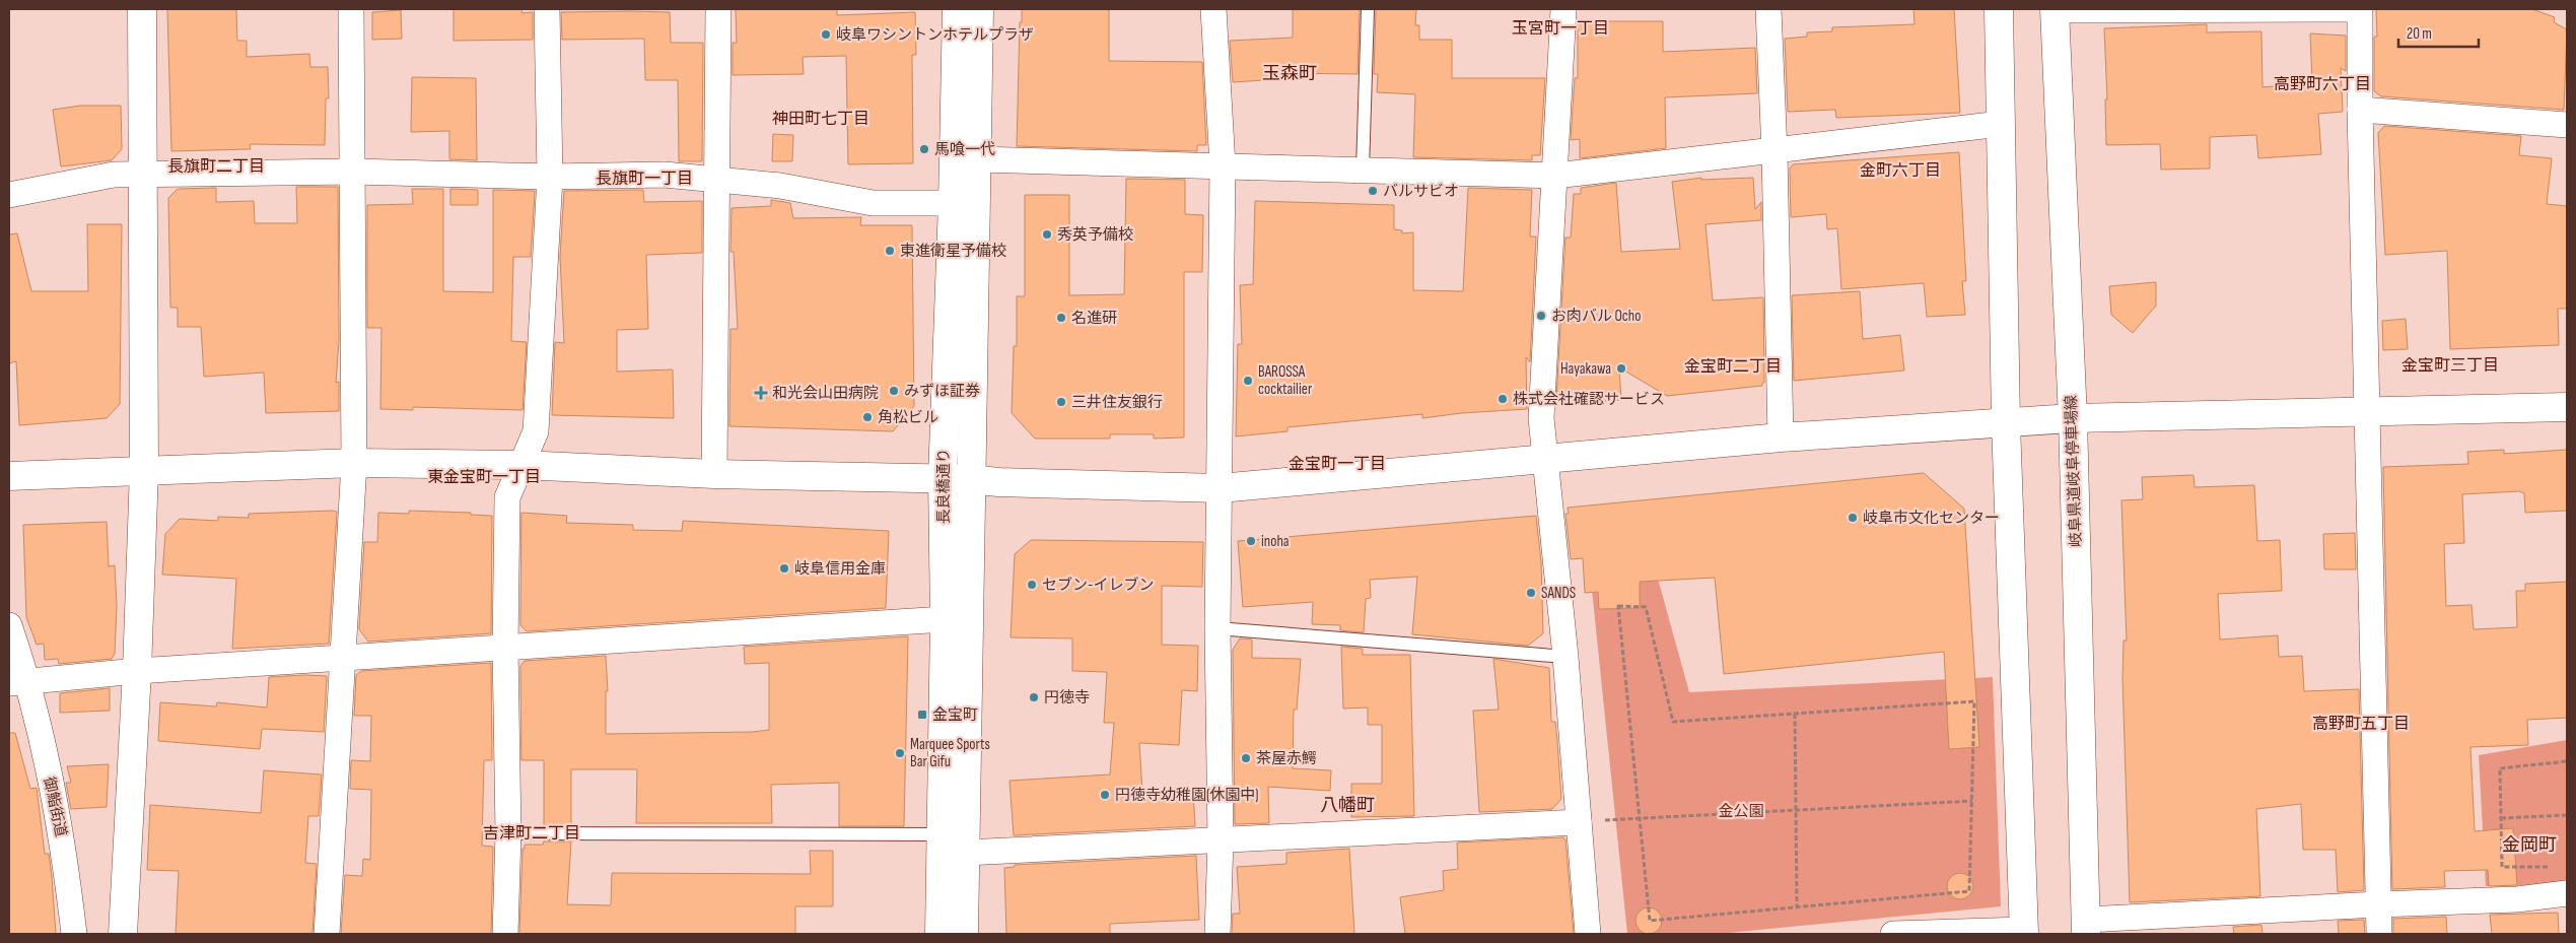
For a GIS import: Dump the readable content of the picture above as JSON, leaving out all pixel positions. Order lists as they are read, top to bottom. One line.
{"streets":{"main road":["岐阜県道岐阜停車場線","長良橋通り"],"street":["御鮨街道"]},"districts":["玉宮町一丁目","玉森町","高野町六丁目","神田町七丁目","長旗町二丁目","金町六丁目","長旗町一丁目","金宝町三丁目","金宝町二丁目","金宝町一丁目","東金宝町一丁目","高野町五丁目","八幡町","吉津町二丁目","金岡町"],"parks":["金公園"],"places":{"other":["岐阜ワシントンホテルプラザ","馬喰一代","バルサビオ","秀英予備校","東進衛星予備校","お肉バル Ocho","名進研","Hayakawa","BAROSSA cocktailier","みずほ証券","株式会社確認サービス","三井住友銀行","角松ビル","岐阜市文化センター","inoha","岐阜信用金庫","セブン-イレブン","SANDS","円徳寺","Marquee Sports Bar Gifu","茶屋赤鰐","円徳寺幼稚園(休園中)"],"health":["和光会山田病院"],"transit":["金宝町"]},"scale_bar":"20 m"}
